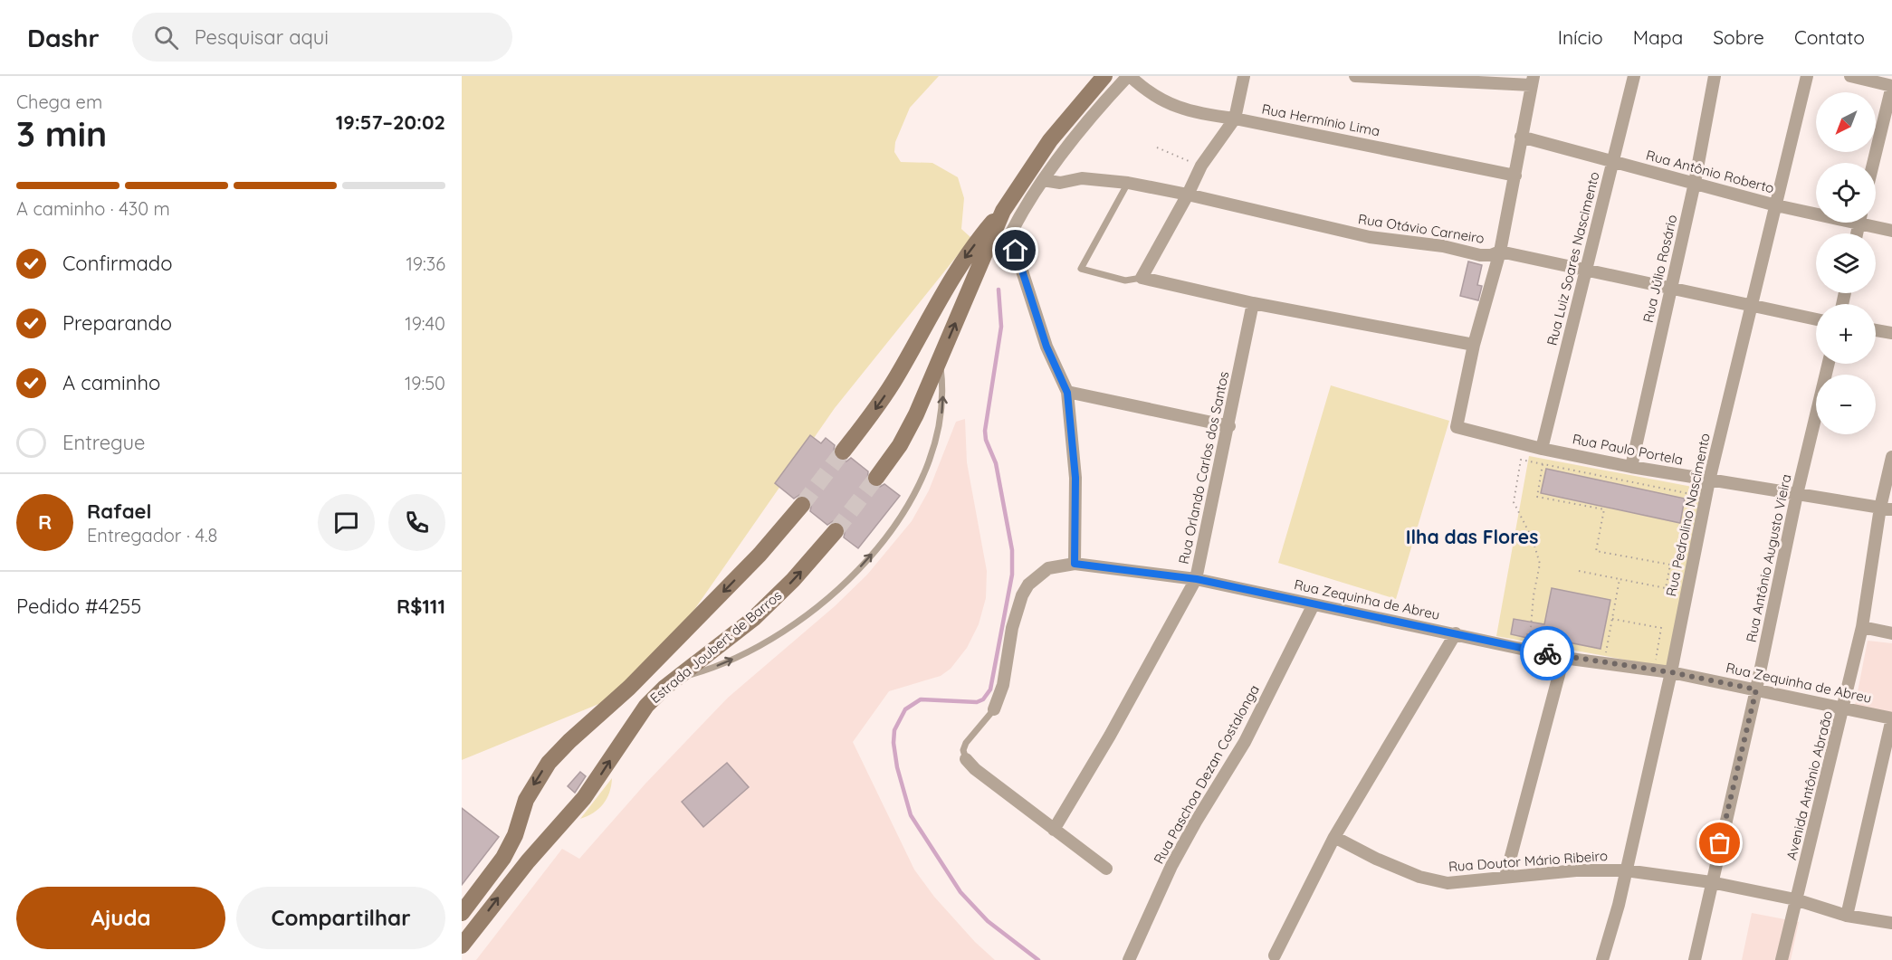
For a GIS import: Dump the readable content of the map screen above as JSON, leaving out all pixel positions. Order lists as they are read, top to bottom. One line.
{"streets":{"main road":["Estrada Joubert de Barros"],"street":["Rua Hermínio Lima","Rua Antônio Roberto","Rua Otávio Carneiro","Rua Luiz Soares Nascimento","Rua Júlio Rosário","Rua Paulo Portela","Rua Orlando Carlos dos Santos","Rua Pedrolino Nascimento","Rua Antônio Augusto Vieira","Rua Zequinha de Abreu","Rua Paschoa Dezan Costalonga","Avenida Antônio Abraão","Rua Doutor Mário Ribeiro"]},"crossings":[["Rua Antônio Roberto","Rua Luiz Soares Nascimento"],["Rua Antônio Roberto","Rua Júlio Rosário"],["Rua Antônio Roberto","Rua Pedrolino Nascimento"],["Rua Otávio Carneiro","Rua Luiz Soares Nascimento"],["Rua Otávio Carneiro","Rua Júlio Rosário"],["Rua Otávio Carneiro","Rua Pedrolino Nascimento"],["Rua Luiz Soares Nascimento","Rua Paulo Portela"],["Rua Júlio Rosário","Rua Paulo Portela"],["Rua Paulo Portela","Rua Pedrolino Nascimento"],["Rua Paulo Portela","Rua Antônio Augusto Vieira"],["Rua Paulo Portela","Avenida Antônio Abraão"],["Rua Orlando Carlos dos Santos","Rua Zequinha de Abreu"],["Rua Pedrolino Nascimento","Rua Zequinha de Abreu"],["Rua Pedrolino Nascimento","Rua Doutor Mário Ribeiro"],["Rua Antônio Augusto Vieira","Rua Zequinha de Abreu"],["Rua Antônio Augusto Vieira","Rua Doutor Mário Ribeiro"],["Rua Zequinha de Abreu","Rua Paschoa Dezan Costalonga"],["Rua Zequinha de Abreu","Avenida Antônio Abraão"],["Avenida Antônio Abraão","Rua Doutor Mário Ribeiro"]],"districts":["Ilha das Flores"],"north":"bottom left","page":{"header":"Dashr","search":"Pesquisar aqui","nav":["Início","Mapa","Sobre","Contato"],"heading":["3 min","Chega em","19:57–20:02"],"panel":["Rafael","Entregador · 4.8","Pedido #4255","R$111"],"map_buttons":["+","−"],"bar":"A caminho · 430 m","list":[["Confirmado","19:36"],["Preparando","19:40"],["A caminho","19:50"],"Entregue"],"round":"R","buttons":["Ajuda","Compartilhar"]}}
